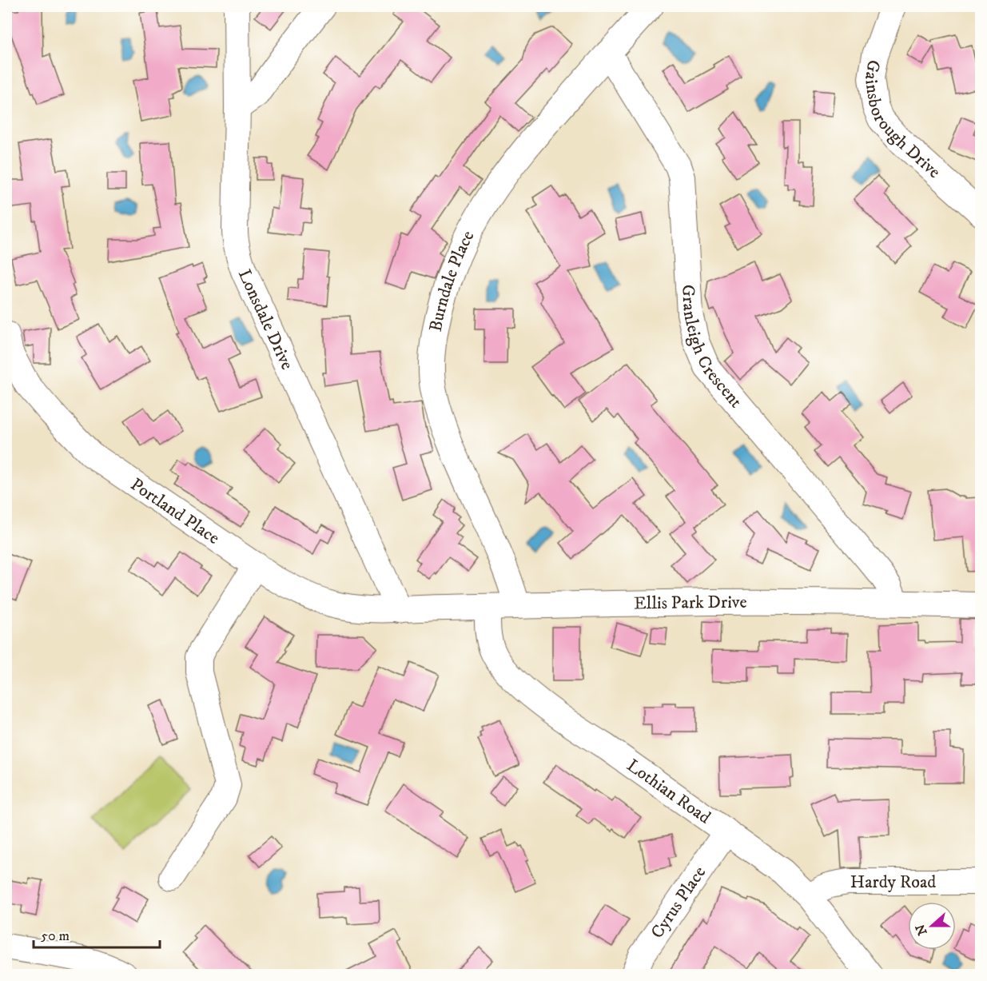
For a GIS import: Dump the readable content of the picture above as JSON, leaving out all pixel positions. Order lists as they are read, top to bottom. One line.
{"streets":{"street":["Gainsborough Drive","Burndale Place","Lonsdale Drive","Granleigh Crescent","Portland Place","Ellis Park Drive","Lothian Road","Hardy Road","Cyrus Place"]},"crossings":[["Burndale Place","Granleigh Crescent"],["Burndale Place","Ellis Park Drive"],["Lonsdale Drive","Portland Place"],["Lonsdale Drive","Ellis Park Drive"],["Granleigh Crescent","Ellis Park Drive"],["Portland Place","Ellis Park Drive"],["Ellis Park Drive","Lothian Road"],["Lothian Road","Hardy Road"],["Lothian Road","Cyrus Place"]],"scale_bar":"50 m","north":"left"}
